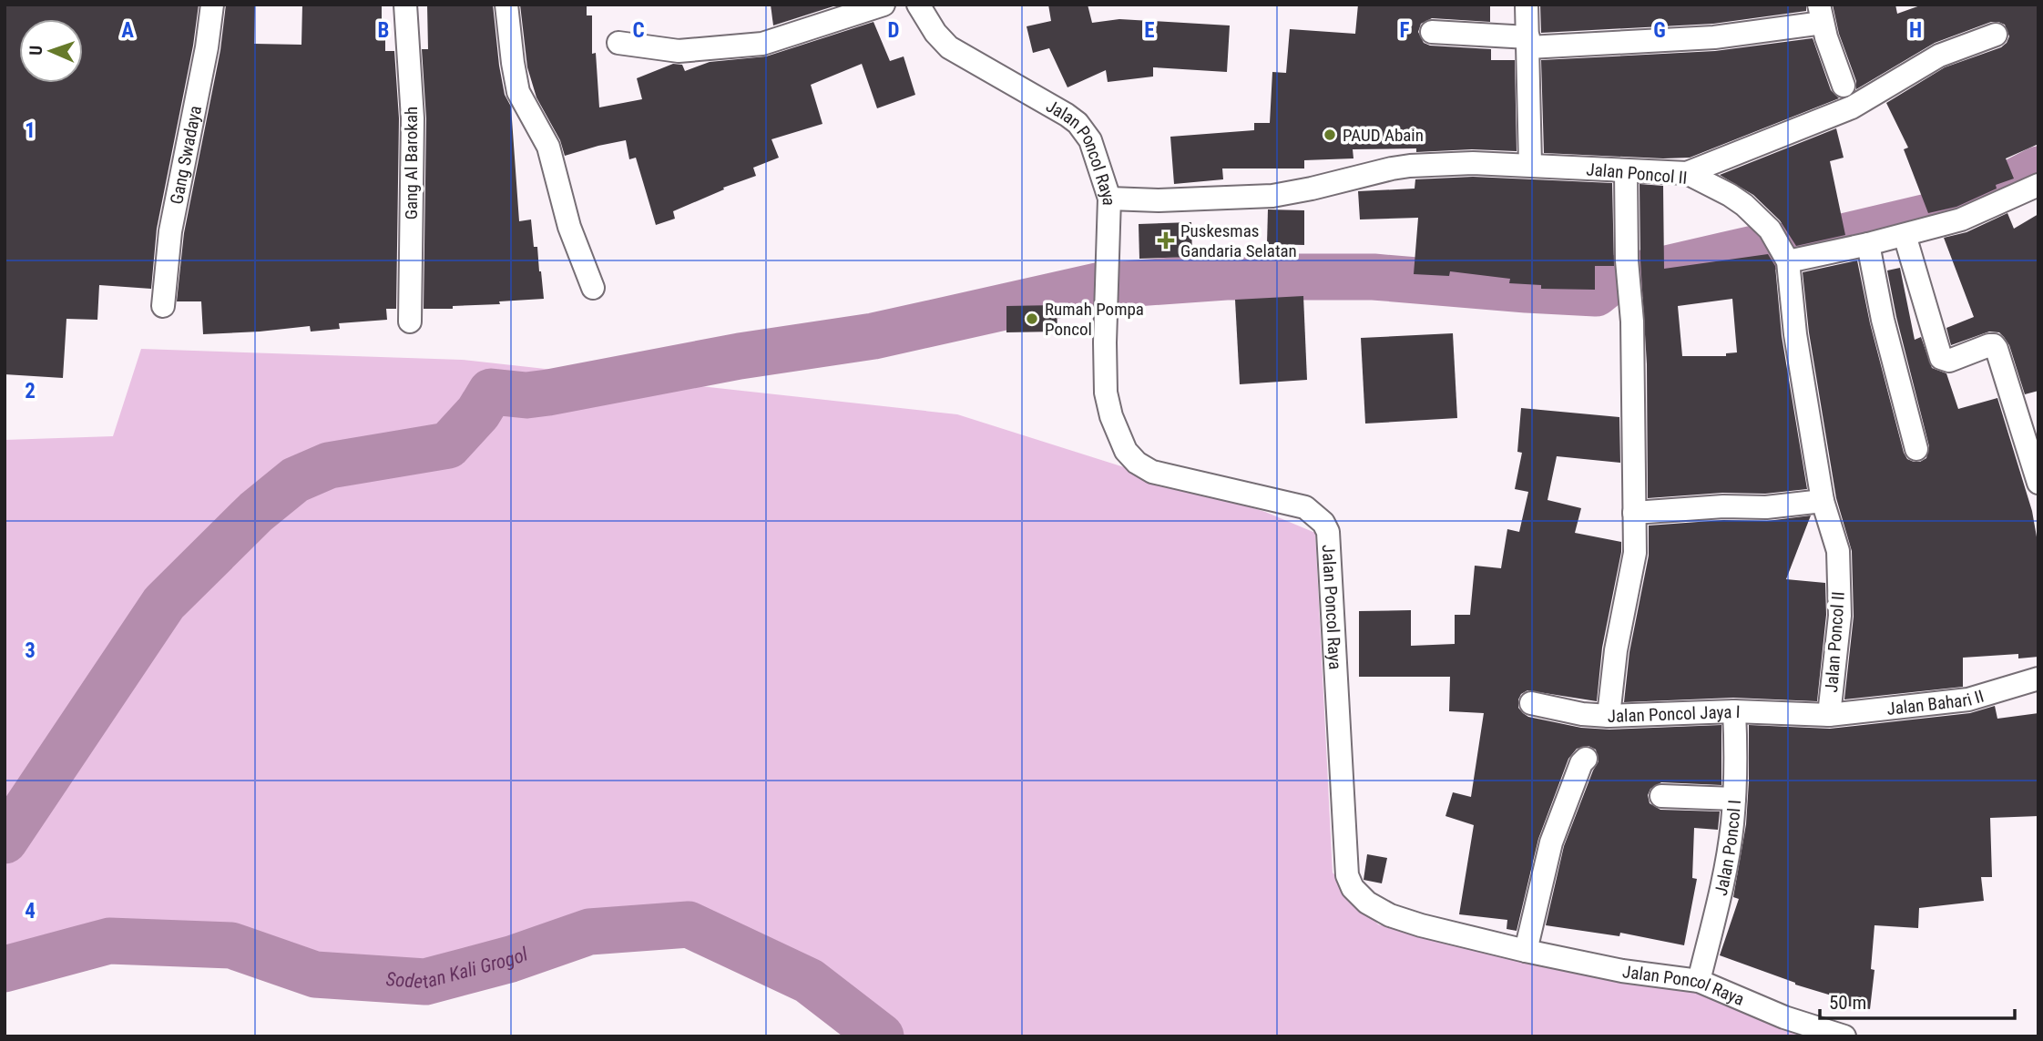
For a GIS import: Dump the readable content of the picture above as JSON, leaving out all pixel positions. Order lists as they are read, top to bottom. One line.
{"streets":{"street":["Gang Swadaya","Jalan Poncol Raya","Gang Al Barokah","Jalan Poncol II","Jalan Bahari II","Jalan Poncol Jaya I","Jalan Poncol I"]},"crossings":[["Jalan Poncol Raya","Jalan Poncol II"],["Jalan Poncol Raya","Jalan Poncol I"],["Jalan Poncol II","Jalan Bahari II"],["Jalan Poncol II","Jalan Poncol Jaya I"],["Jalan Bahari II","Jalan Poncol Jaya I"],["Jalan Poncol Jaya I","Jalan Poncol I"]],"water":["Sodetan Kali Grogol"],"places":{"other":["PAUD Abain","Rumah Pompa Poncol"],"health":["Puskesmas Gandaria Selatan"]},"scale_bar":"50 m","north":"left","grid":{"columns":["A","B","C","D","E","F","G","H"],"rows":["1","2","3","4"]}}
